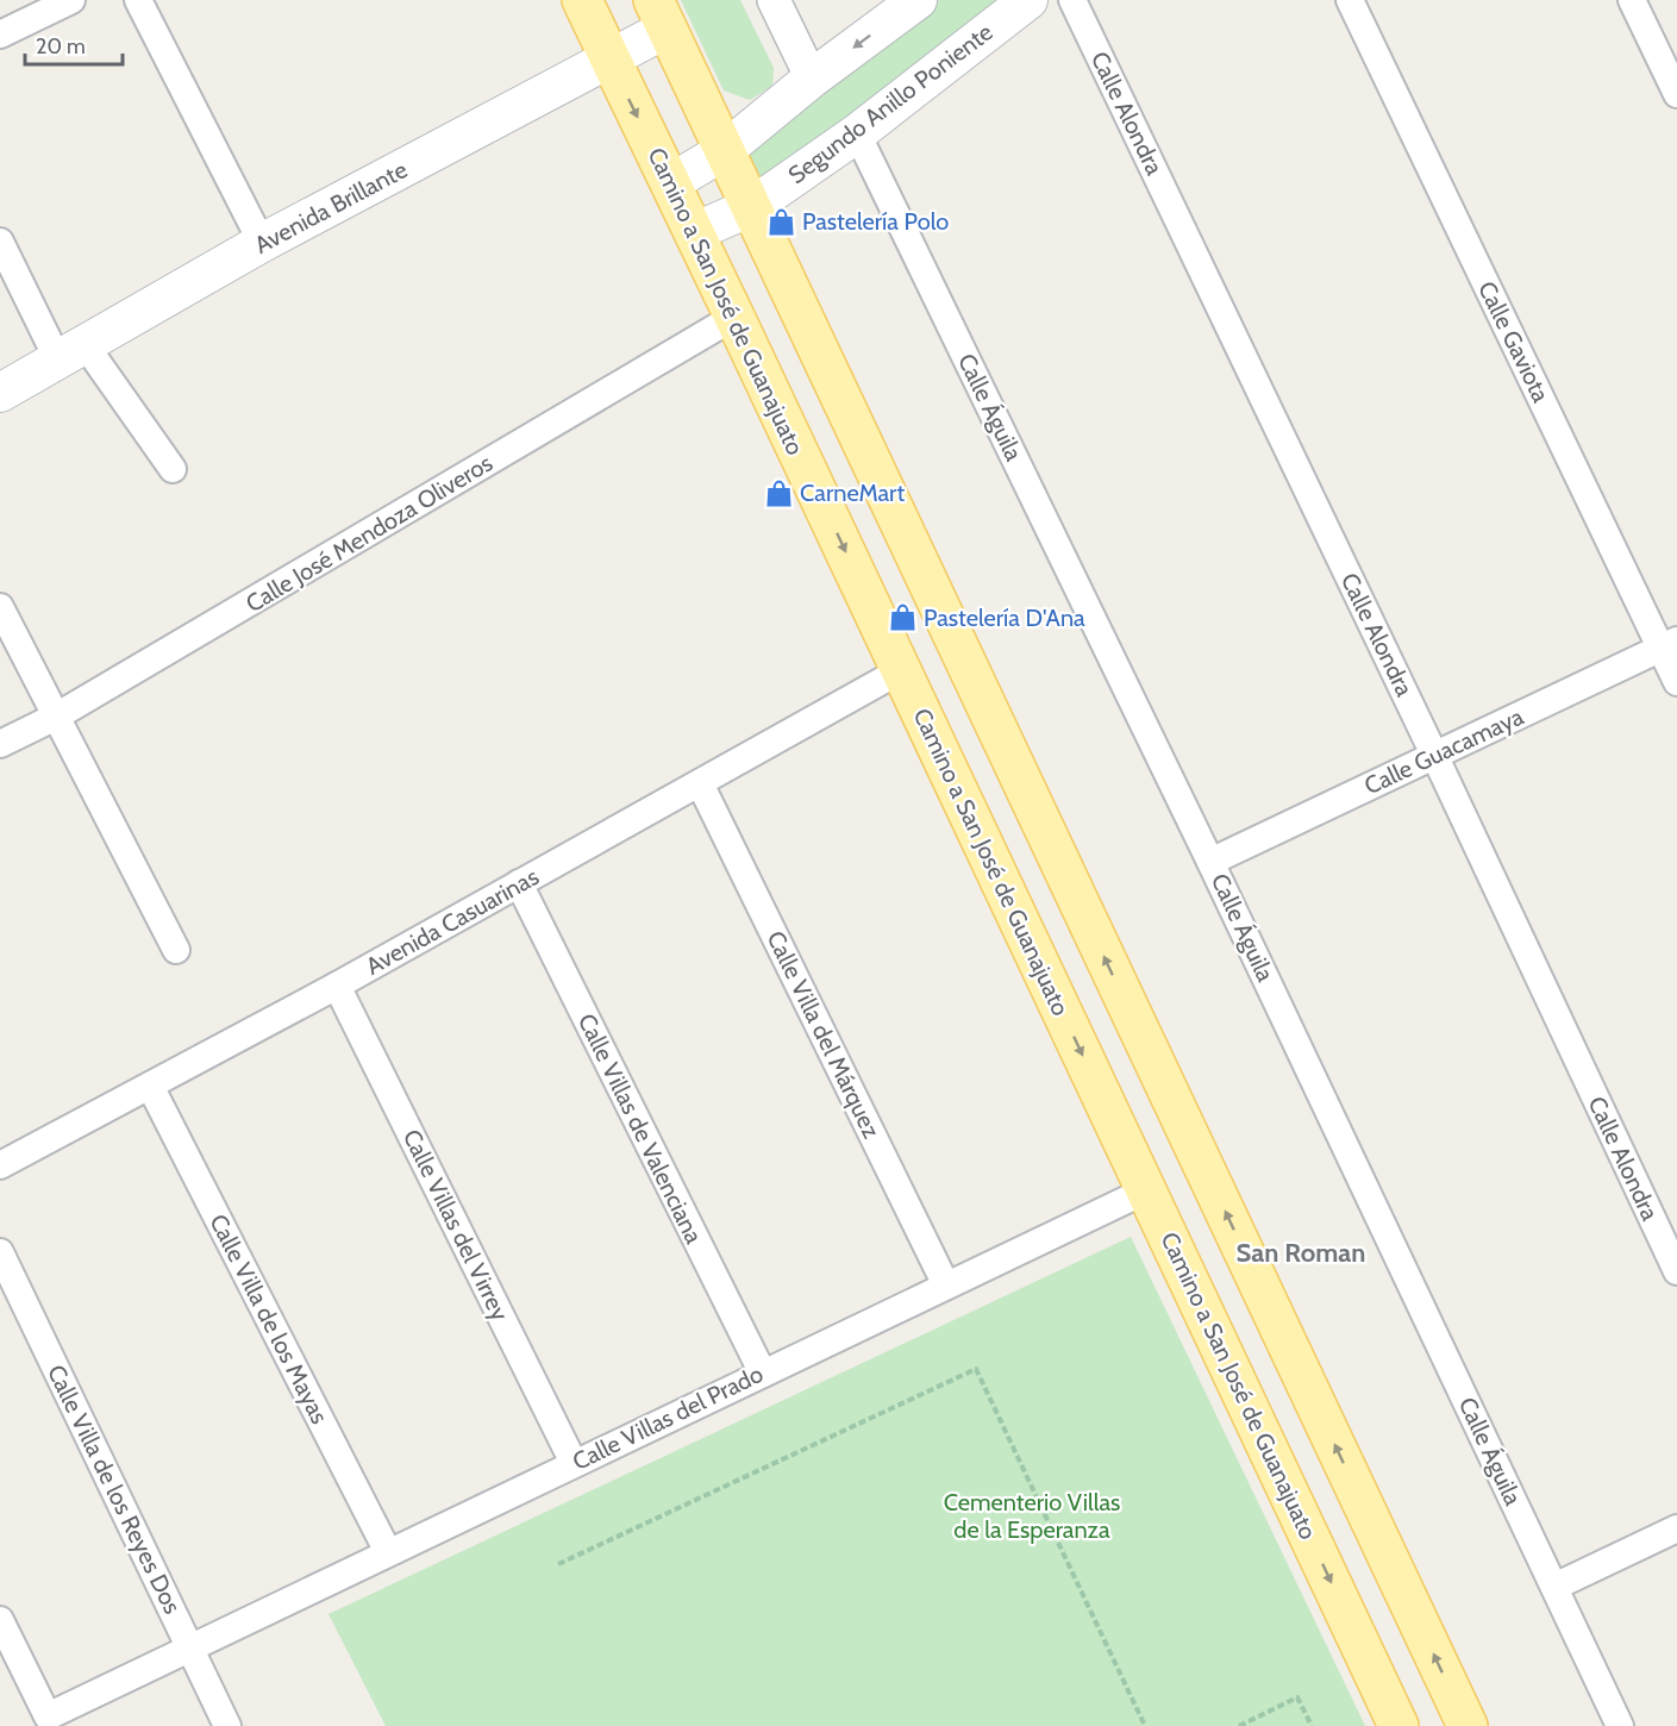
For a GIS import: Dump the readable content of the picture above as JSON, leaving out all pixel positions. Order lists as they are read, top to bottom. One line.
{"streets":{"main road":["Segundo Anillo Poniente","Avenida Brillante","Camino a San José de Guanajuato"],"street":["Calle Alondra","Calle Gaviota","Calle Águila","Calle José Mendoza Oliveros","Calle Guacamaya","Avenida Casuarinas","Calle Villa del Márquez","Calle Villas de Valenciana","Calle Villas del Virrey","Calle Villa de los Mayas","Calle Villas del Prado","Calle Villa de los Reyes Dos"]},"crossings":[["Segundo Anillo Poniente","Camino a San José de Guanajuato"],["Segundo Anillo Poniente","Calle Águila"],["Calle Alondra","Calle Guacamaya"],["Avenida Brillante","Camino a San José de Guanajuato"],["Camino a San José de Guanajuato","Calle José Mendoza Oliveros"],["Camino a San José de Guanajuato","Avenida Casuarinas"],["Camino a San José de Guanajuato","Calle Villas del Prado"],["Calle Gaviota","Calle Guacamaya"],["Calle Águila","Calle Guacamaya"],["Avenida Casuarinas","Calle Villa del Márquez"],["Avenida Casuarinas","Calle Villas de Valenciana"],["Avenida Casuarinas","Calle Villas del Virrey"],["Avenida Casuarinas","Calle Villa de los Mayas"],["Calle Villa del Márquez","Calle Villas del Prado"],["Calle Villas de Valenciana","Calle Villas del Prado"],["Calle Villas del Virrey","Calle Villas del Prado"],["Calle Villa de los Mayas","Calle Villas del Prado"],["Calle Villas del Prado","Calle Villa de los Reyes Dos"]],"districts":["San Roman"],"parks":["Cementerio Villas de la Esperanza"],"places":{"shop":["Pastelería Polo","CarneMart","Pastelería D'Ana"]},"scale_bar":"20 m"}
